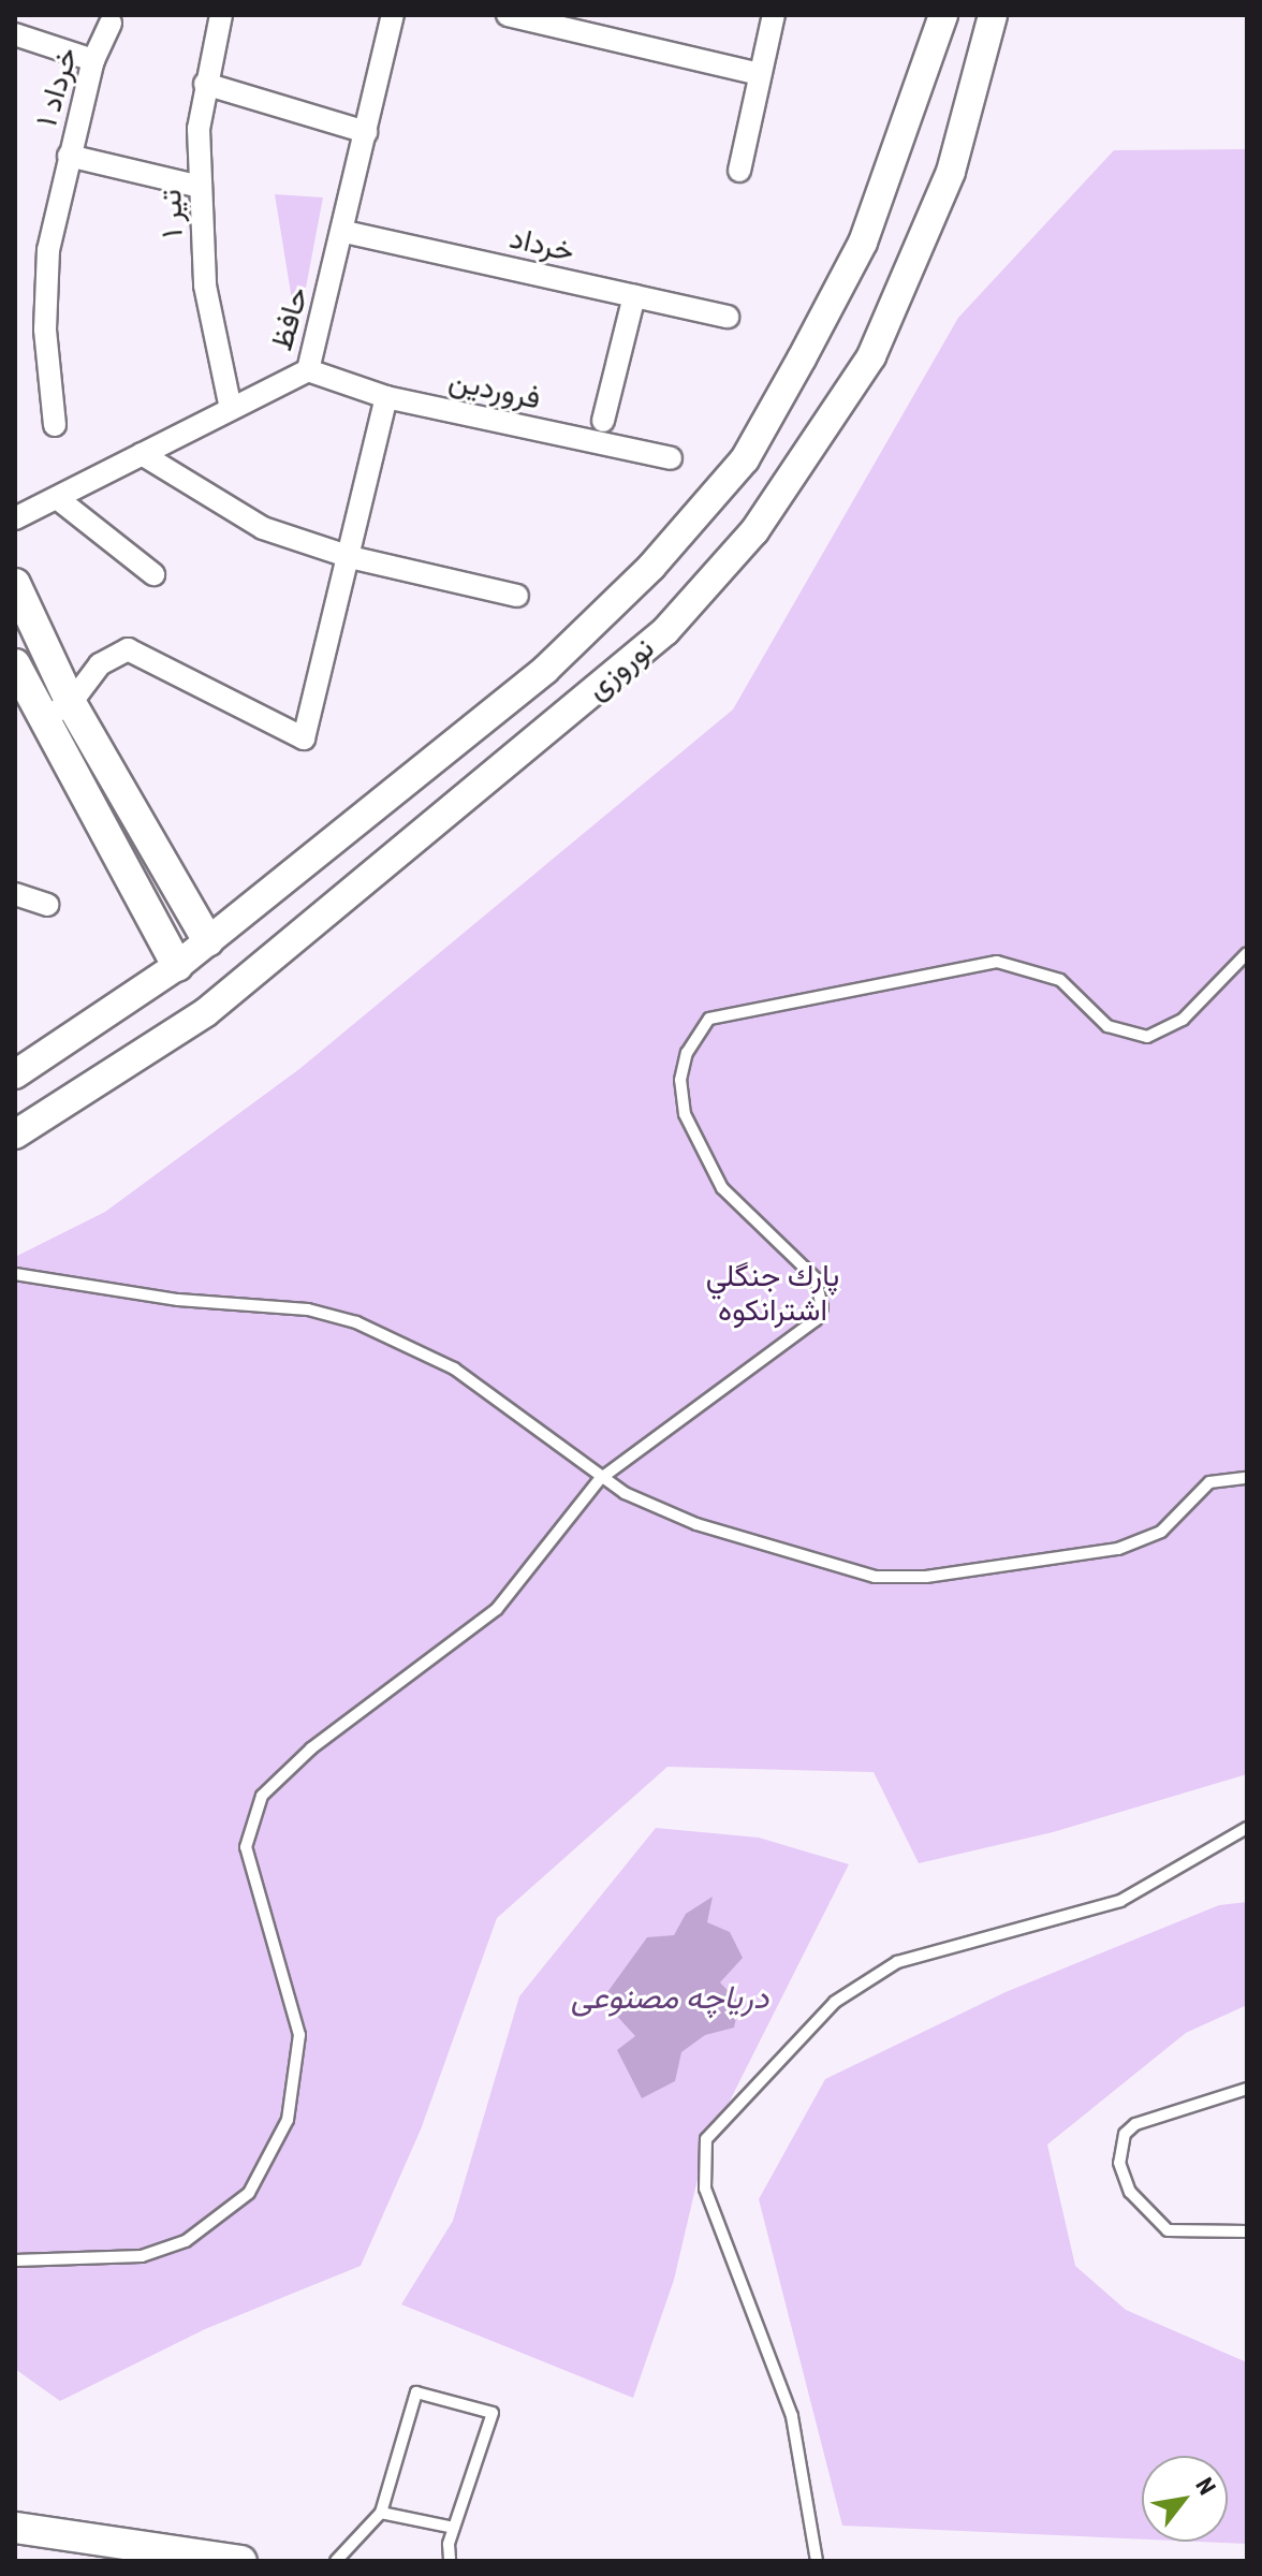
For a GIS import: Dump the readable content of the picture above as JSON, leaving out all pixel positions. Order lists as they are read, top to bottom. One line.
{"streets":{"street":["خرداد ۱","تیر ۱","خرداد","حافظ","فروردین","نوروزی"]},"crossings":[["تیر ۱","حافظ"],["خرداد","حافظ"],["حافظ","فروردین"]],"water":["دریاچه مصنوعی"],"parks":["پارك جنگلي اشترانكوه"],"north":"top right"}
